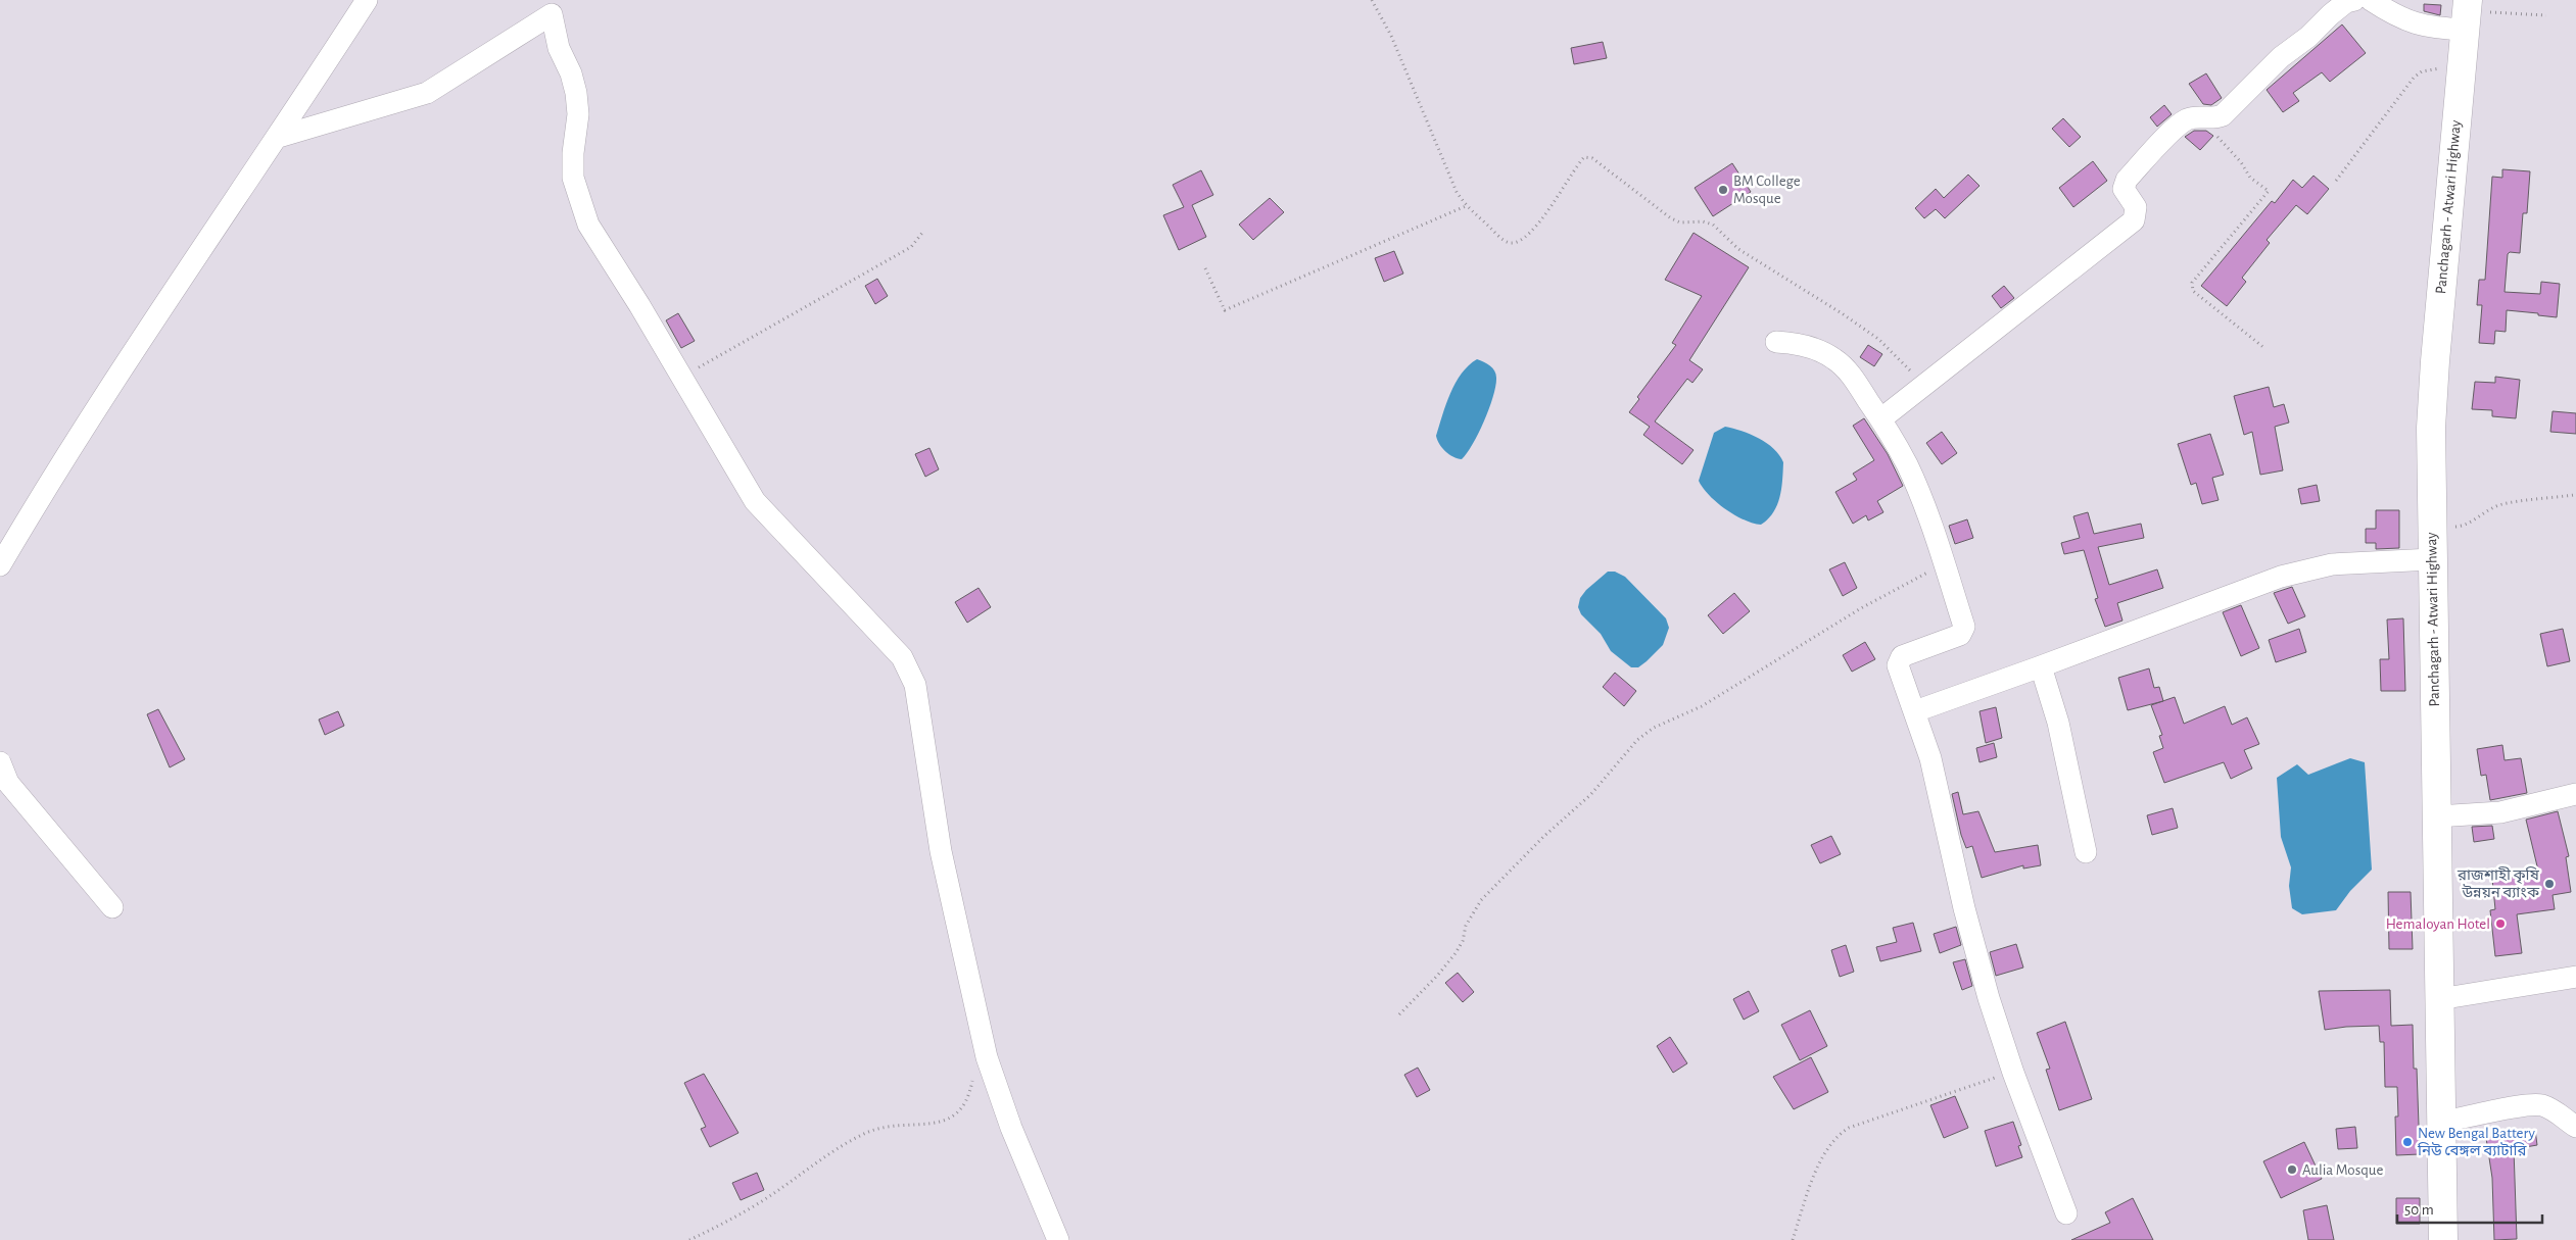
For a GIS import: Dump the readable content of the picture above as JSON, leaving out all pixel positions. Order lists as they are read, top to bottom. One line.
{"streets":{"main road":["Panchagarh - Atwari Highway"]},"places":["BM College Mosque","রাজশাহী কৃষি উন্নয়ন ব্যাংক","Hemaloyan Hotel","New Bengal Battery নিউ বেঙ্গল ব্যাটারি","Aulia Mosque"],"scale_bar":"50 m"}
